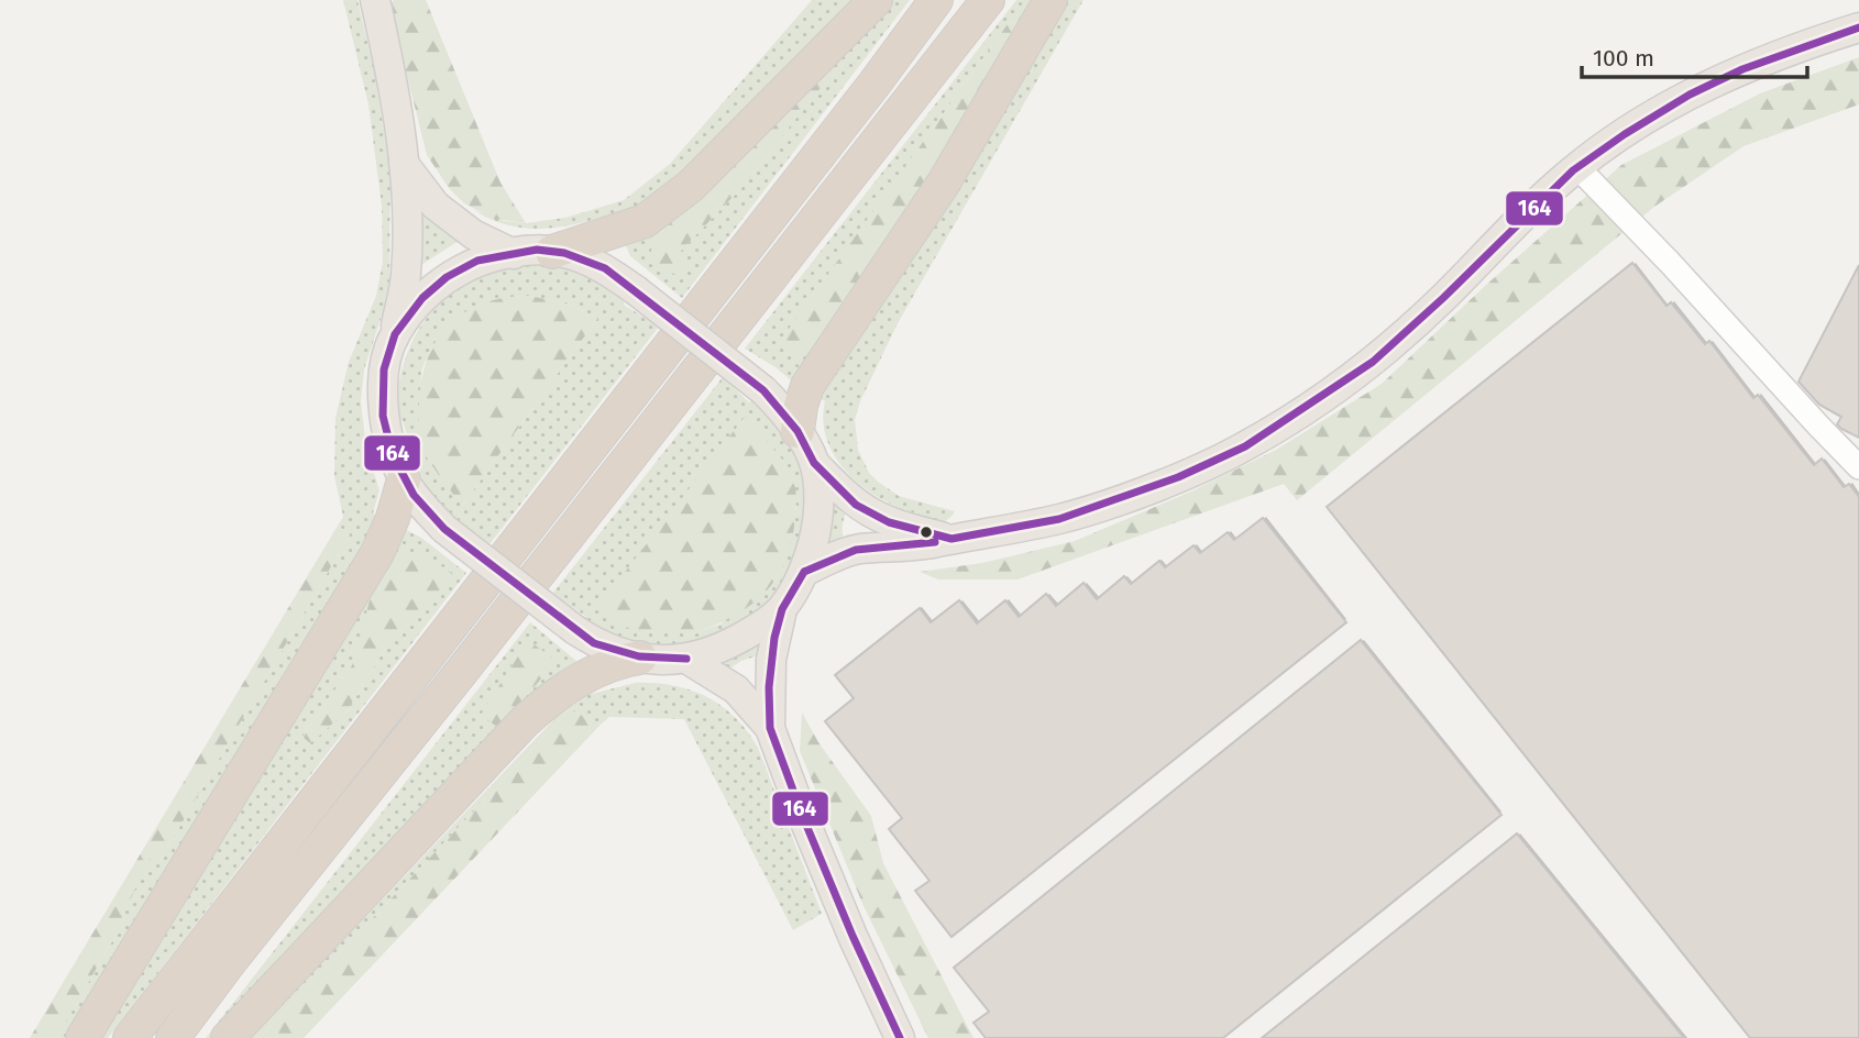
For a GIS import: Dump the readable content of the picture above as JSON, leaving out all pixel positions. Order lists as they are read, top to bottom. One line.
{"lines":["transit line 164"],"scale_bar":"100 m"}
